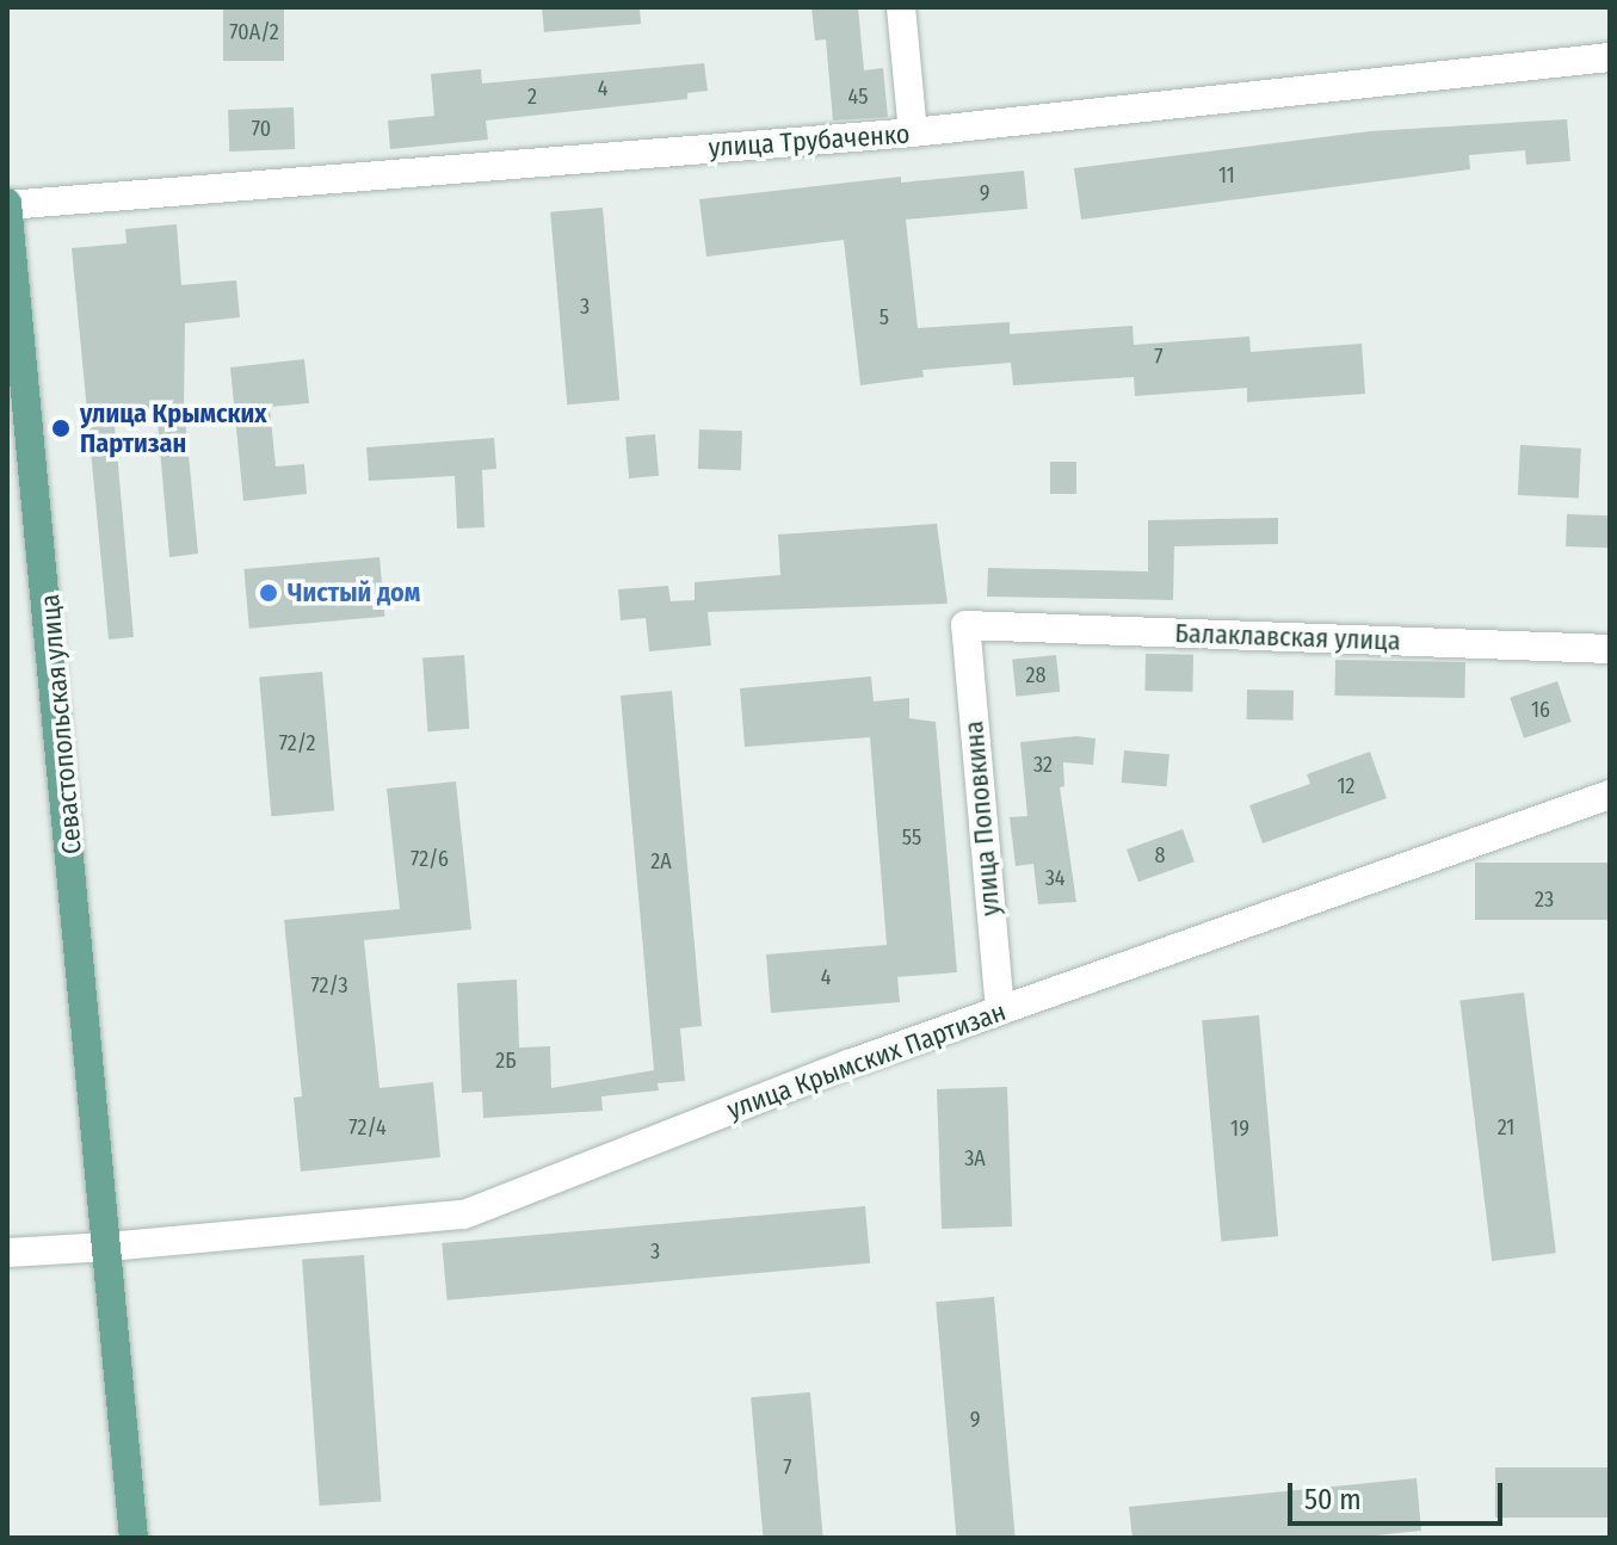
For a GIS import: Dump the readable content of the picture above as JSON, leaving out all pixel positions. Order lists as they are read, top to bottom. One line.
{"streets":{"main road":["Севастопольская улица"],"street":["улица Трубаченко","Балаклавская улица","улица Поповкина","улица Крымских Партизан"]},"crossings":[["улица Трубаченко","Севастопольская улица"],["Балаклавская улица","улица Поповкина"],["Севастопольская улица","улица Крымских Партизан"],["улица Поповкина","улица Крымских Партизан"]],"places":["улица Крымских Партизан","Чистый дом"],"house_numbers":["70А/2","4","2","45","70","11","9","3","5","7","28","16","72/2","32","12","55","8","72/6","2А","34","23","4","72/3","2Б","72/4","21","19","3А","3","9","7"],"scale_bar":"50 m"}
